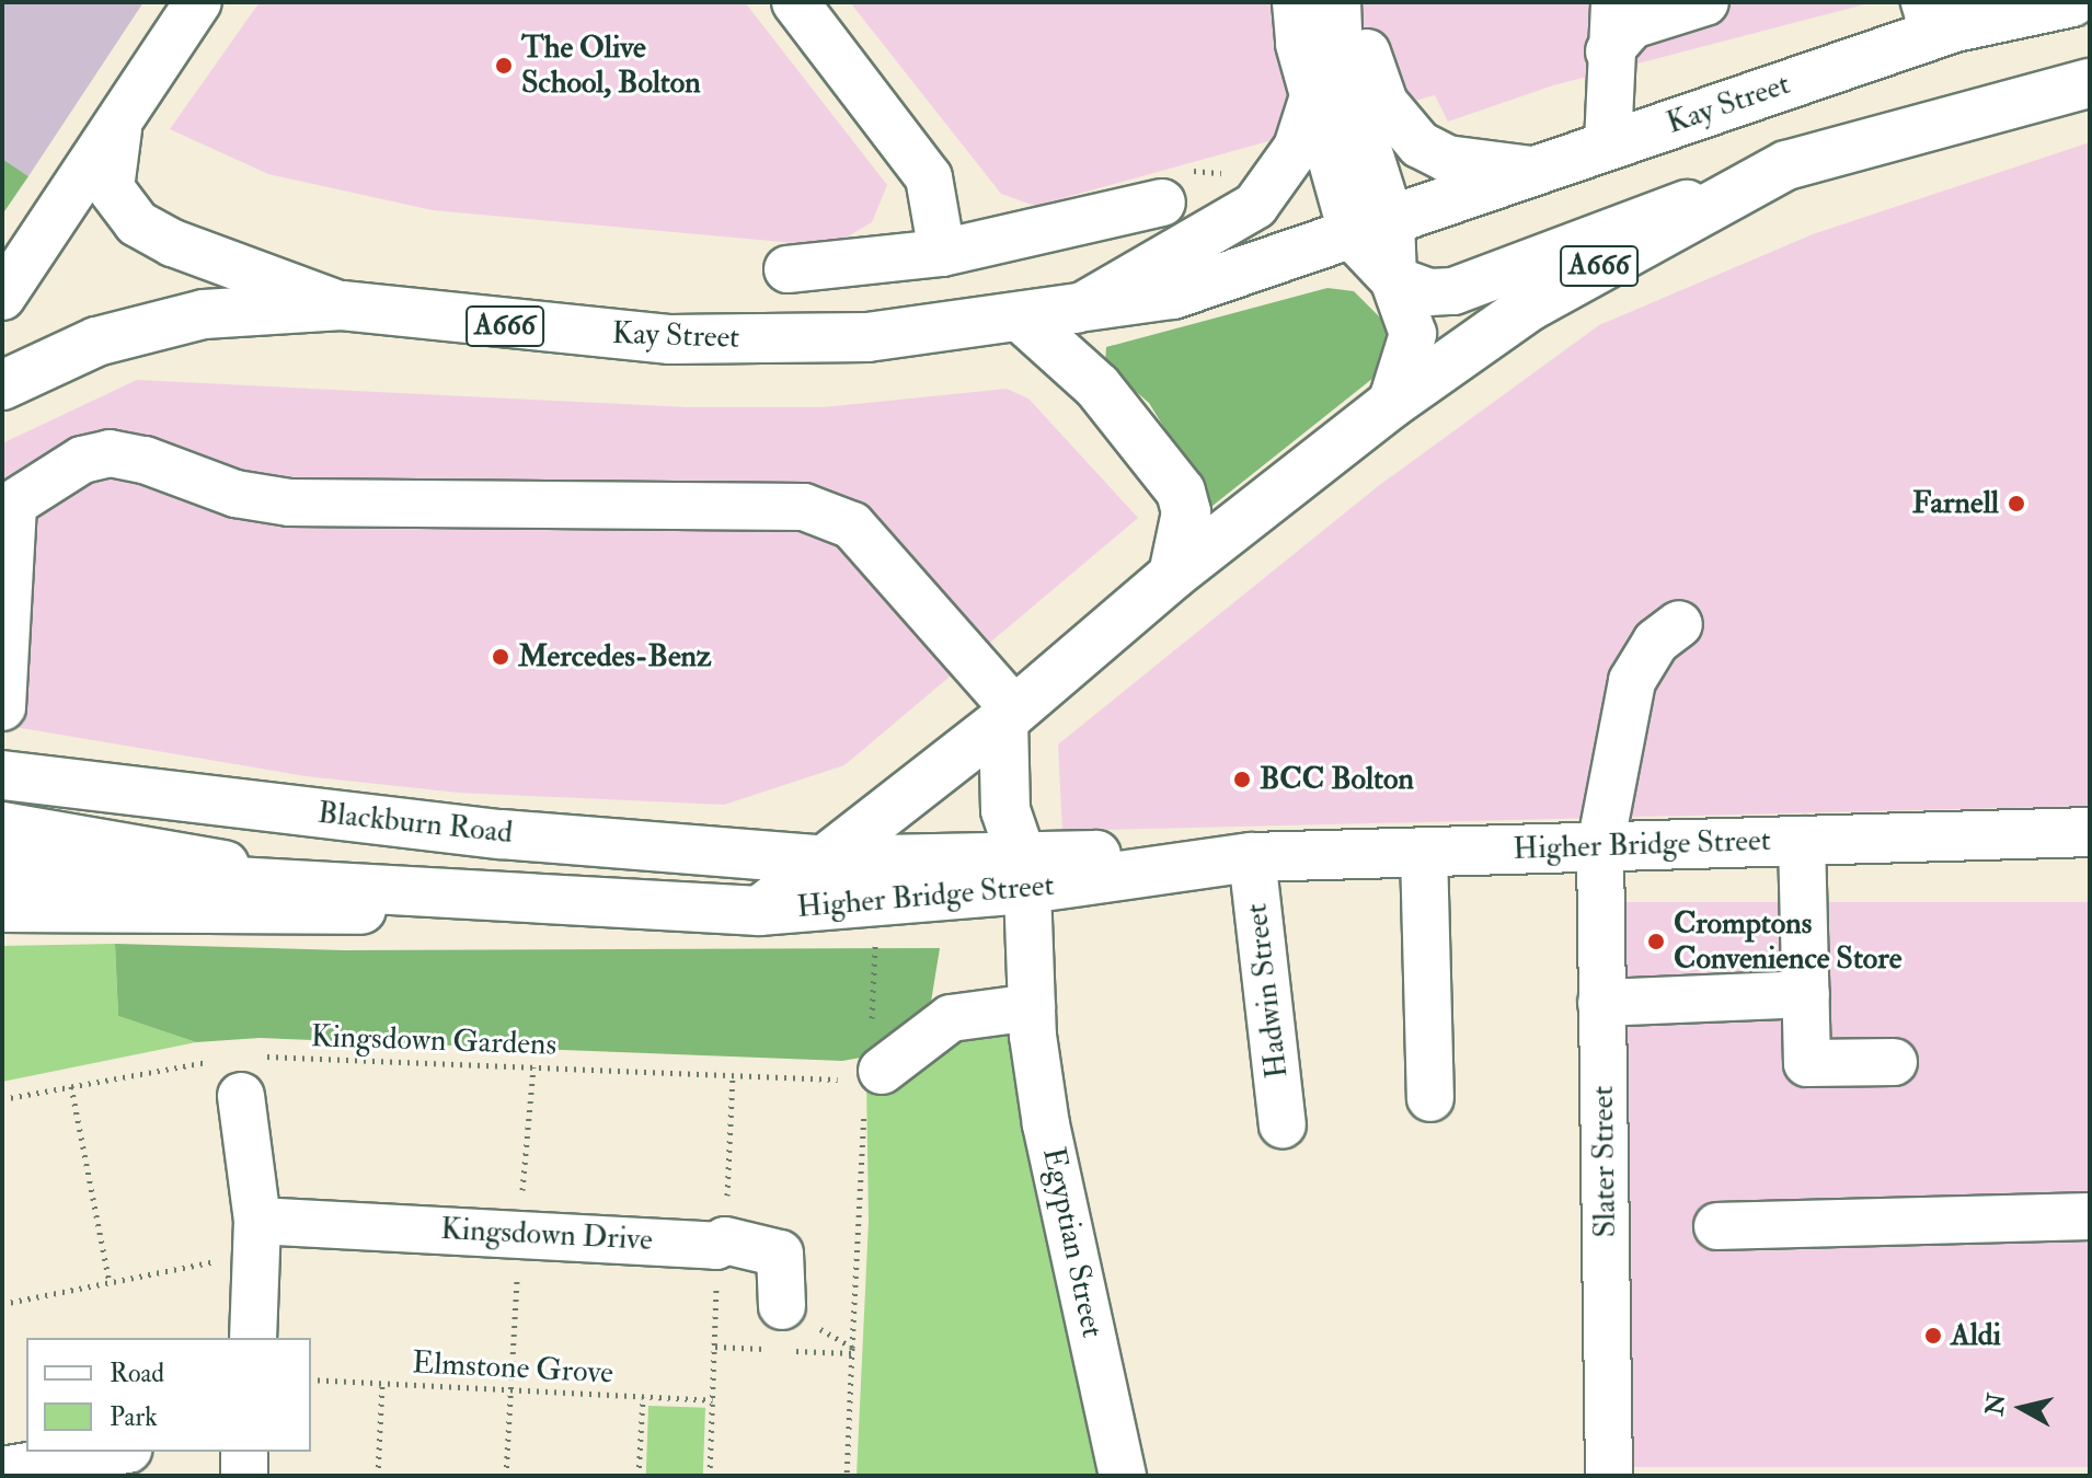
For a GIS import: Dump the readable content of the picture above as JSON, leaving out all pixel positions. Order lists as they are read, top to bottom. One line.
{"streets":{"main road":["Kay Street","A666","Blackburn Road","Higher Bridge Street"],"street":["Hadwin Street","Slater Street","Kingsdown Drive","Egyptian Street"],"path":["Kingsdown Gardens","Elmstone Grove"]},"crossings":[["Kay Street","A666"],["A666","Blackburn Road"],["A666","Higher Bridge Street"],["Blackburn Road","Higher Bridge Street"],["Higher Bridge Street","Hadwin Street"],["Higher Bridge Street","Slater Street"],["Higher Bridge Street","Egyptian Street"]],"places":["The Olive School, Bolton","Farnell","Mercedes-Benz","BCC Bolton","Cromptons Convenience Store","Aldi"],"legend":["Road","Park"],"north":"left"}
